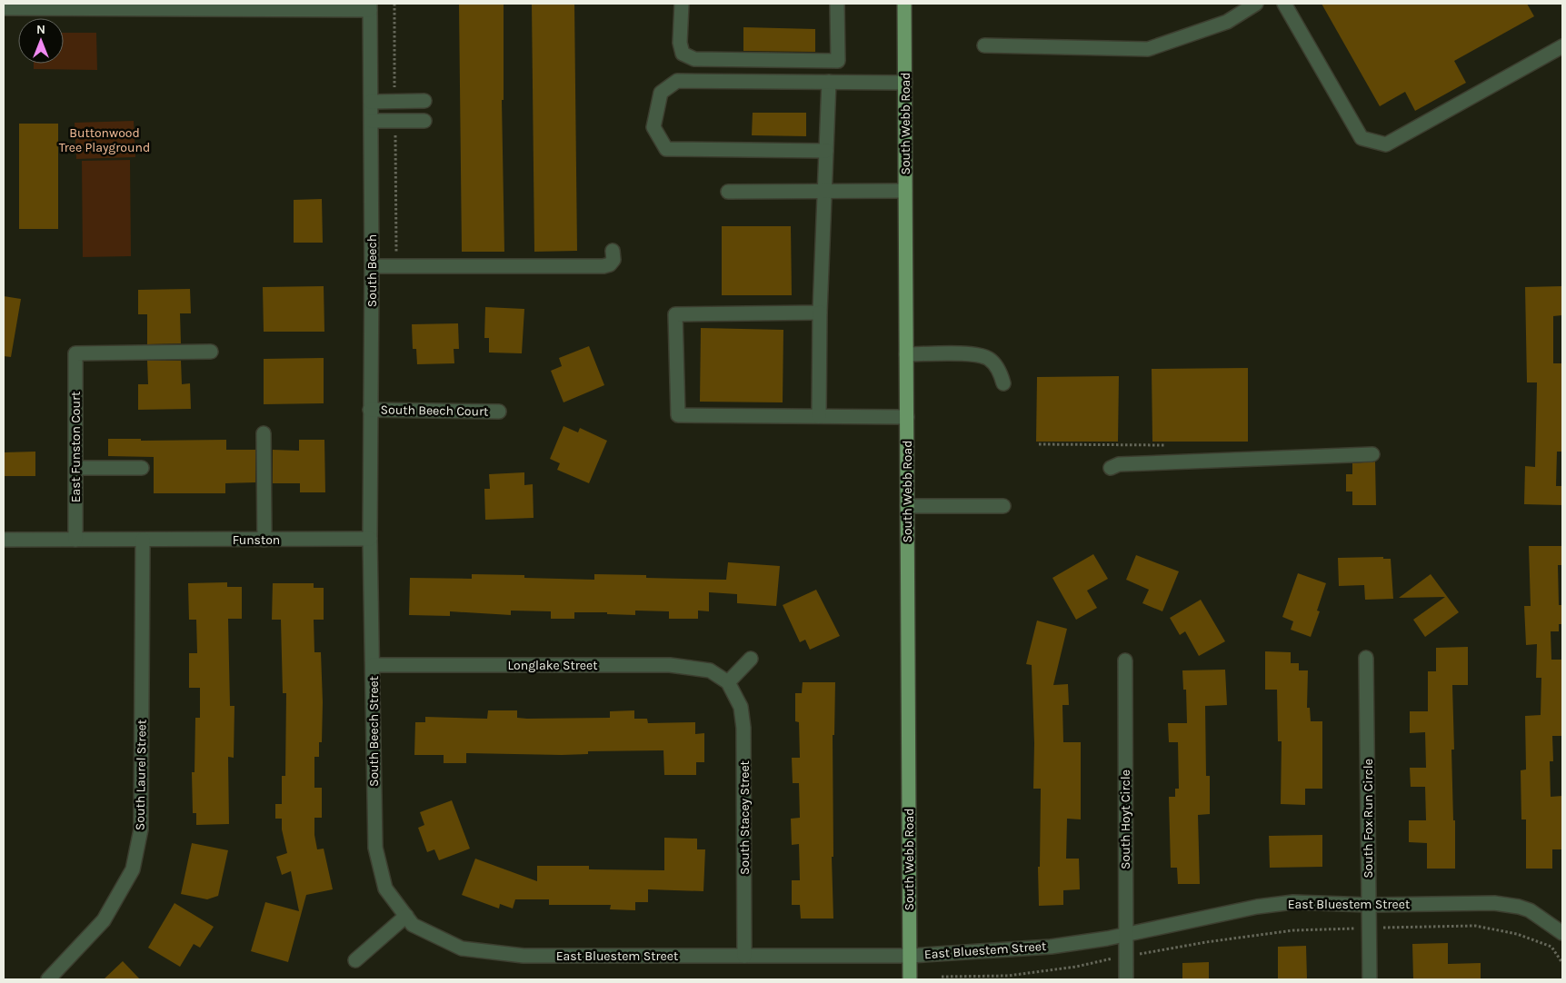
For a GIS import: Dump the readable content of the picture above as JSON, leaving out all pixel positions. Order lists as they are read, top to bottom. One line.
{"streets":{"main road":["South Webb Road"],"street":["South Beech","South Beech Court","East Funston Court","Funston","Longlake Street","South Beech Street","South Laurel Street","South Stacey Street","South Fox Run Circle","South Hoyt Circle","East Bluestem Street"]},"crossings":[["South Webb Road","East Bluestem Street"],["South Beech","South Beech Court"],["South Beech","Funston"],["South Beech","South Beech Street"],["East Funston Court","Funston"],["Funston","South Beech Street"],["Funston","South Laurel Street"],["Longlake Street","South Beech Street"],["Longlake Street","South Stacey Street"],["South Beech Street","East Bluestem Street"],["South Stacey Street","East Bluestem Street"],["South Fox Run Circle","East Bluestem Street"],["South Hoyt Circle","East Bluestem Street"]],"parks":["Buttonwood Tree Playground"],"north":"top"}
